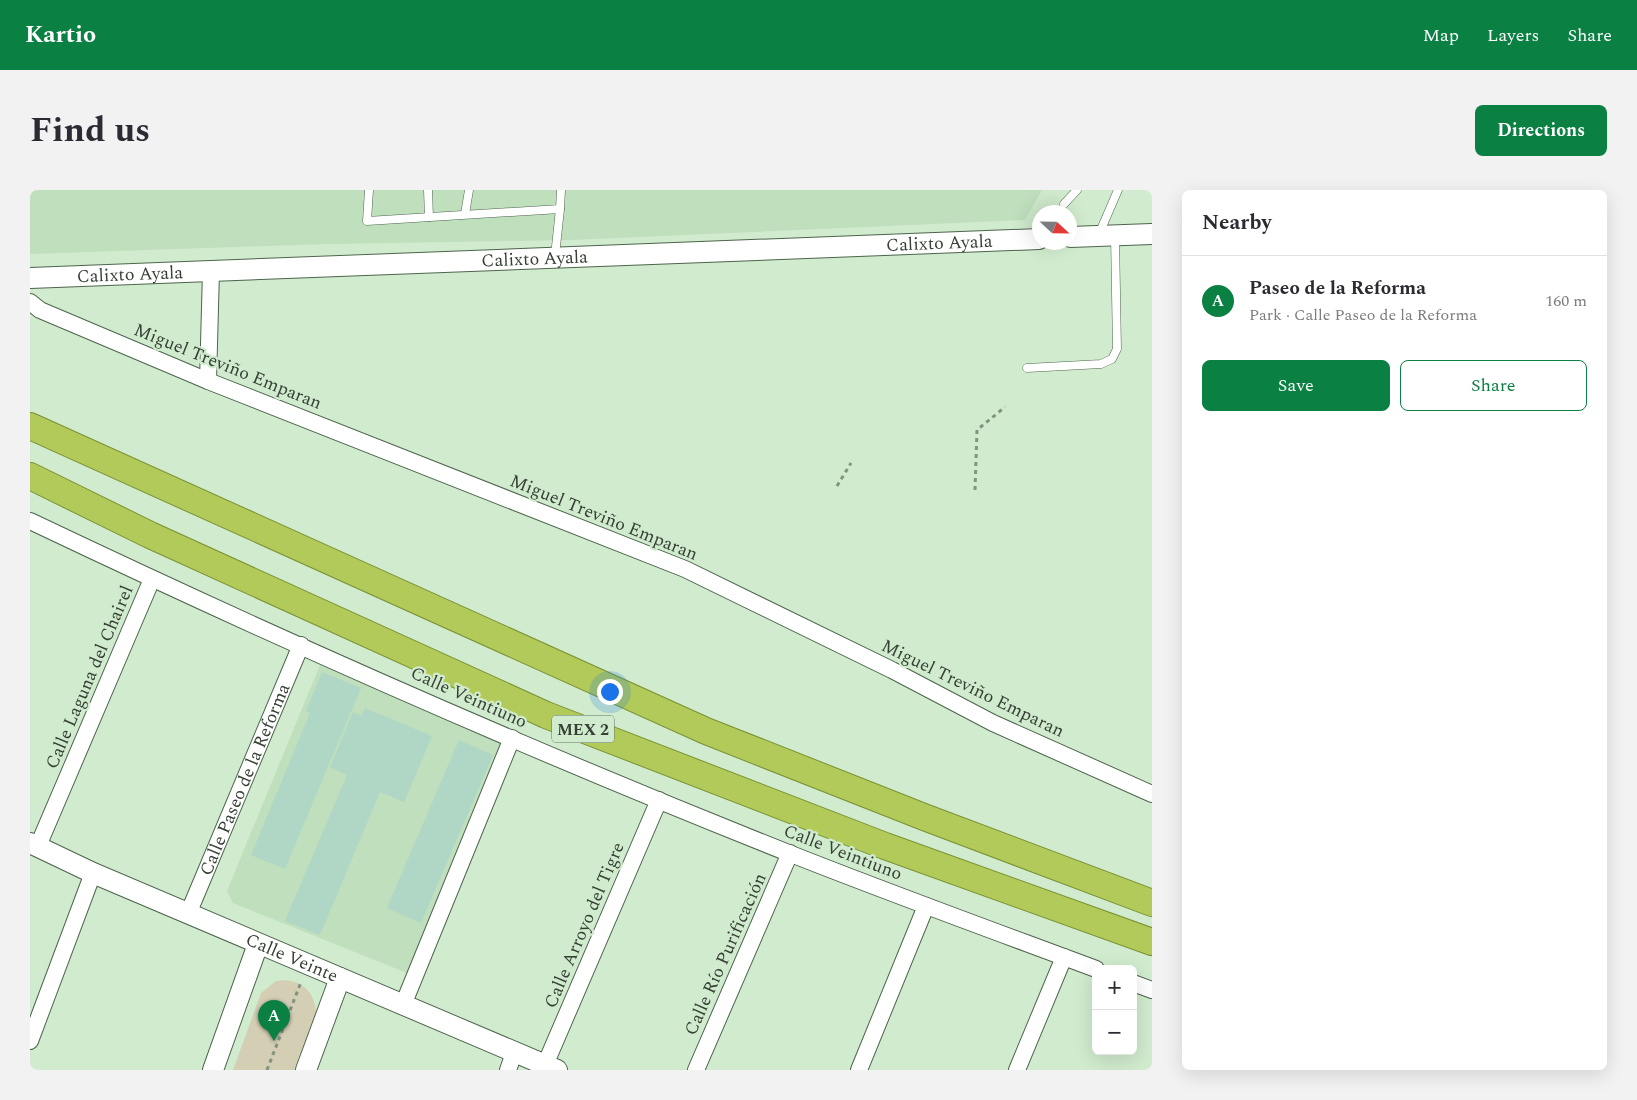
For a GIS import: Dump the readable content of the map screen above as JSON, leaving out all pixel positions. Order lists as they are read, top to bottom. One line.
{"streets":{"highway":["MEX 2"],"street":["Calixto Ayala","Miguel Treviño Emparan","Calle Laguna del Chairel","Calle Veintiuno","Calle Paseo de la Reforma","Calle Arroyo del Tigre","Calle Río Purificación","Calle Veinte"]},"crossings":[["Calle Laguna del Chairel","Calle Veintiuno"],["Calle Laguna del Chairel","Calle Veinte"],["Calle Veintiuno","Calle Paseo de la Reforma"],["Calle Veintiuno","Calle Arroyo del Tigre"],["Calle Veintiuno","Calle Río Purificación"],["Calle Paseo de la Reforma","Calle Veinte"],["Calle Arroyo del Tigre","Calle Veinte"]],"north":"right","page":{"header":"Kartio","nav":["Map","Layers","Share"],"title":"Find us","buttons":["Directions",["Save","Share"]],"heading":"Nearby","list":[{"mark":"A","name":"Paseo de la Reforma","note":"Park · Calle Paseo de la Reforma","value":"160 m"}],"map_buttons":["+","−"],"pins":"A"}}
